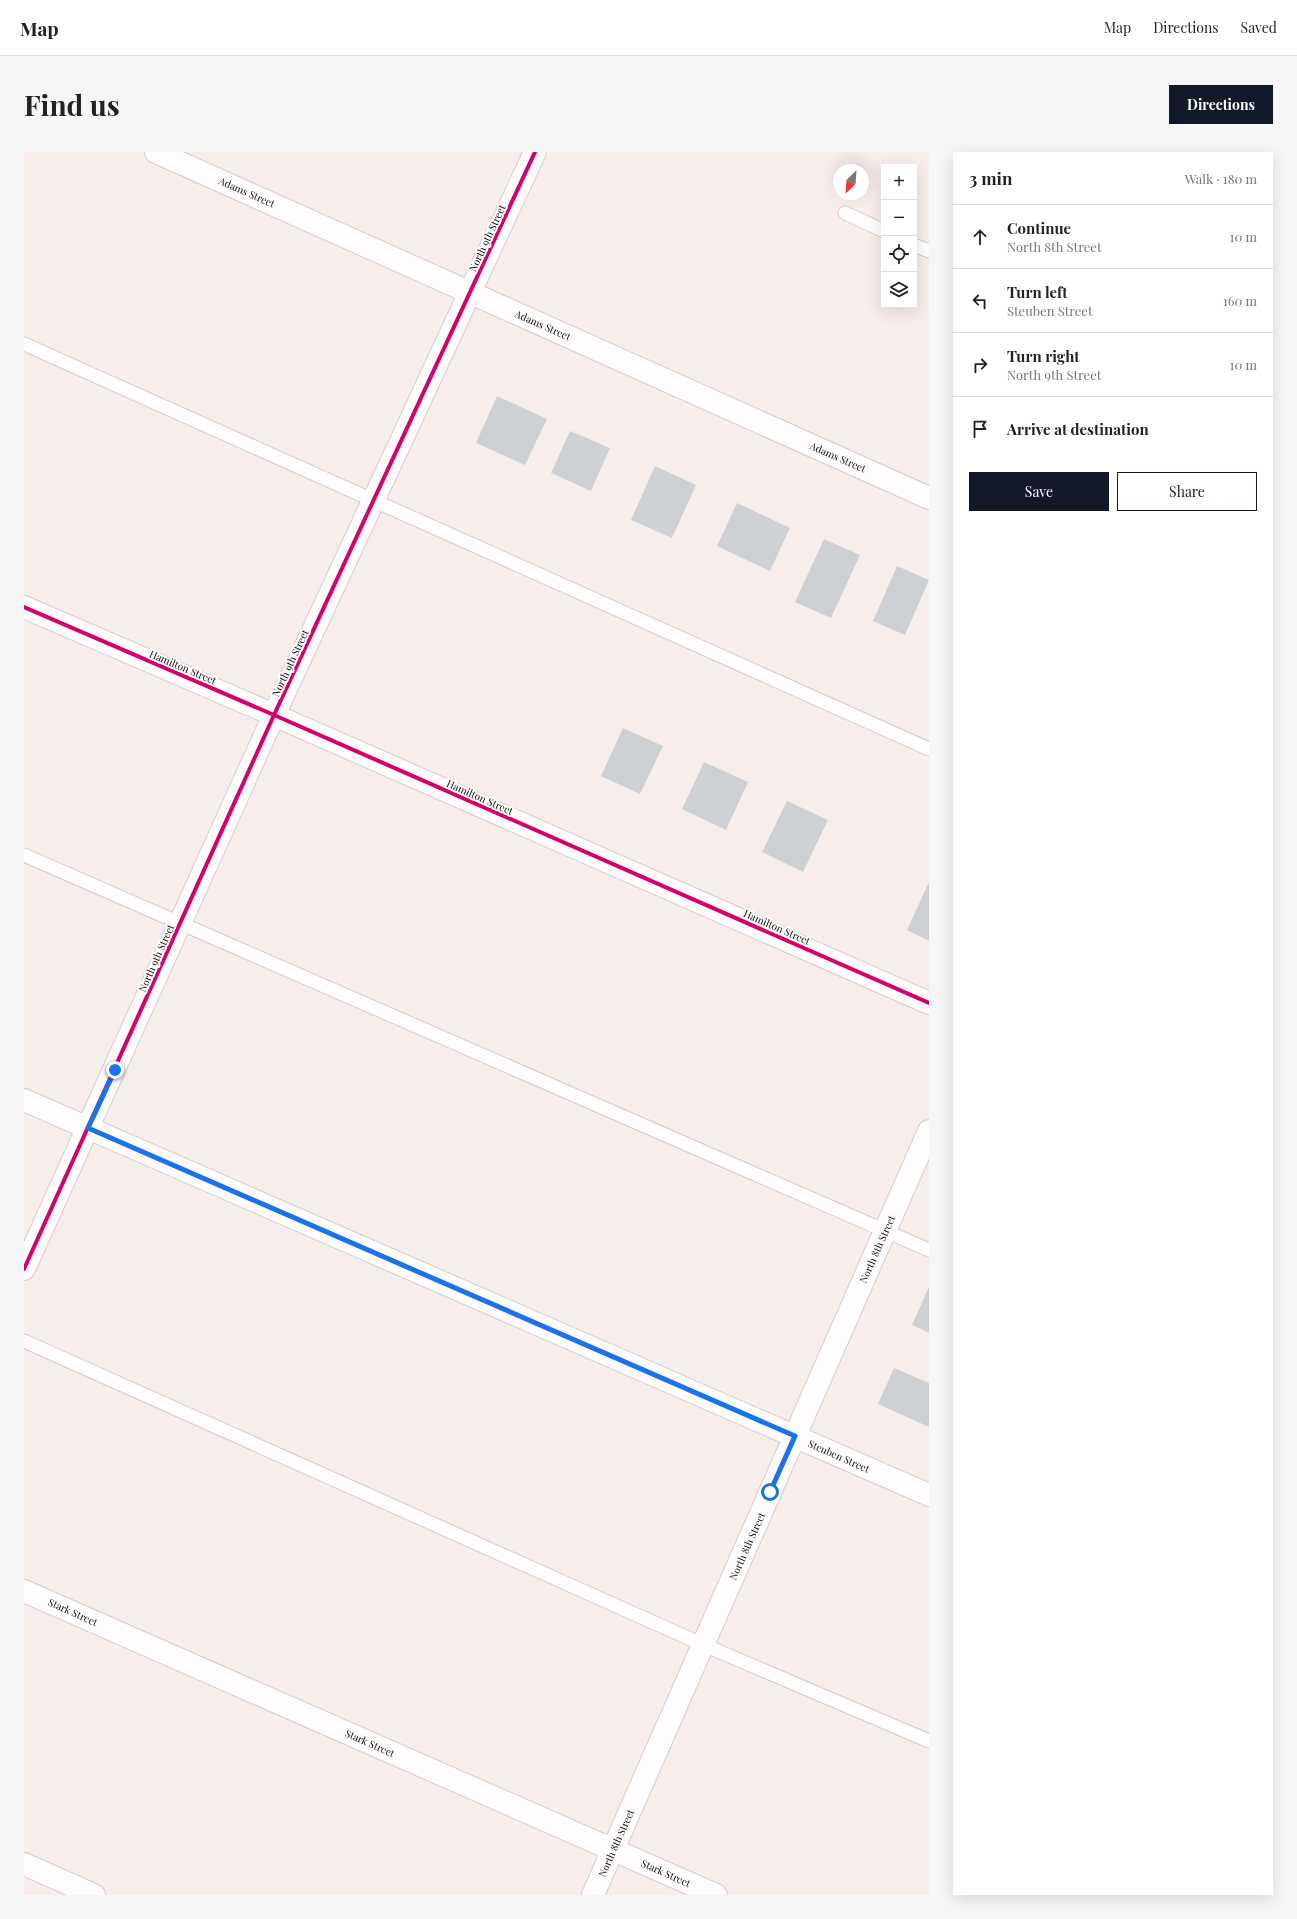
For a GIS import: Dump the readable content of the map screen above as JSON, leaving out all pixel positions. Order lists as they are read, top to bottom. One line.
{"streets":{"street":["Adams Street","North 9th Street","Hamilton Street","North 8th Street","Steuben Street","Stark Street"]},"crossings":[["Adams Street","North 9th Street"],["North 9th Street","Hamilton Street"],["North 9th Street","Steuben Street"],["North 8th Street","Steuben Street"],["North 8th Street","Stark Street"]],"north":"bottom left","page":{"header":"Map","nav":["Map","Directions","Saved"],"buttons":["Directions",["Save","Share"]],"title":"Find us","heading":["3 min","Walk · 180 m"],"map_buttons":["+","−"],"list":[["Continue","North 8th Street","10 m"],["Turn left","Steuben Street","160 m"],["Turn right","North 9th Street","10 m"],"Arrive at destination"]}}
